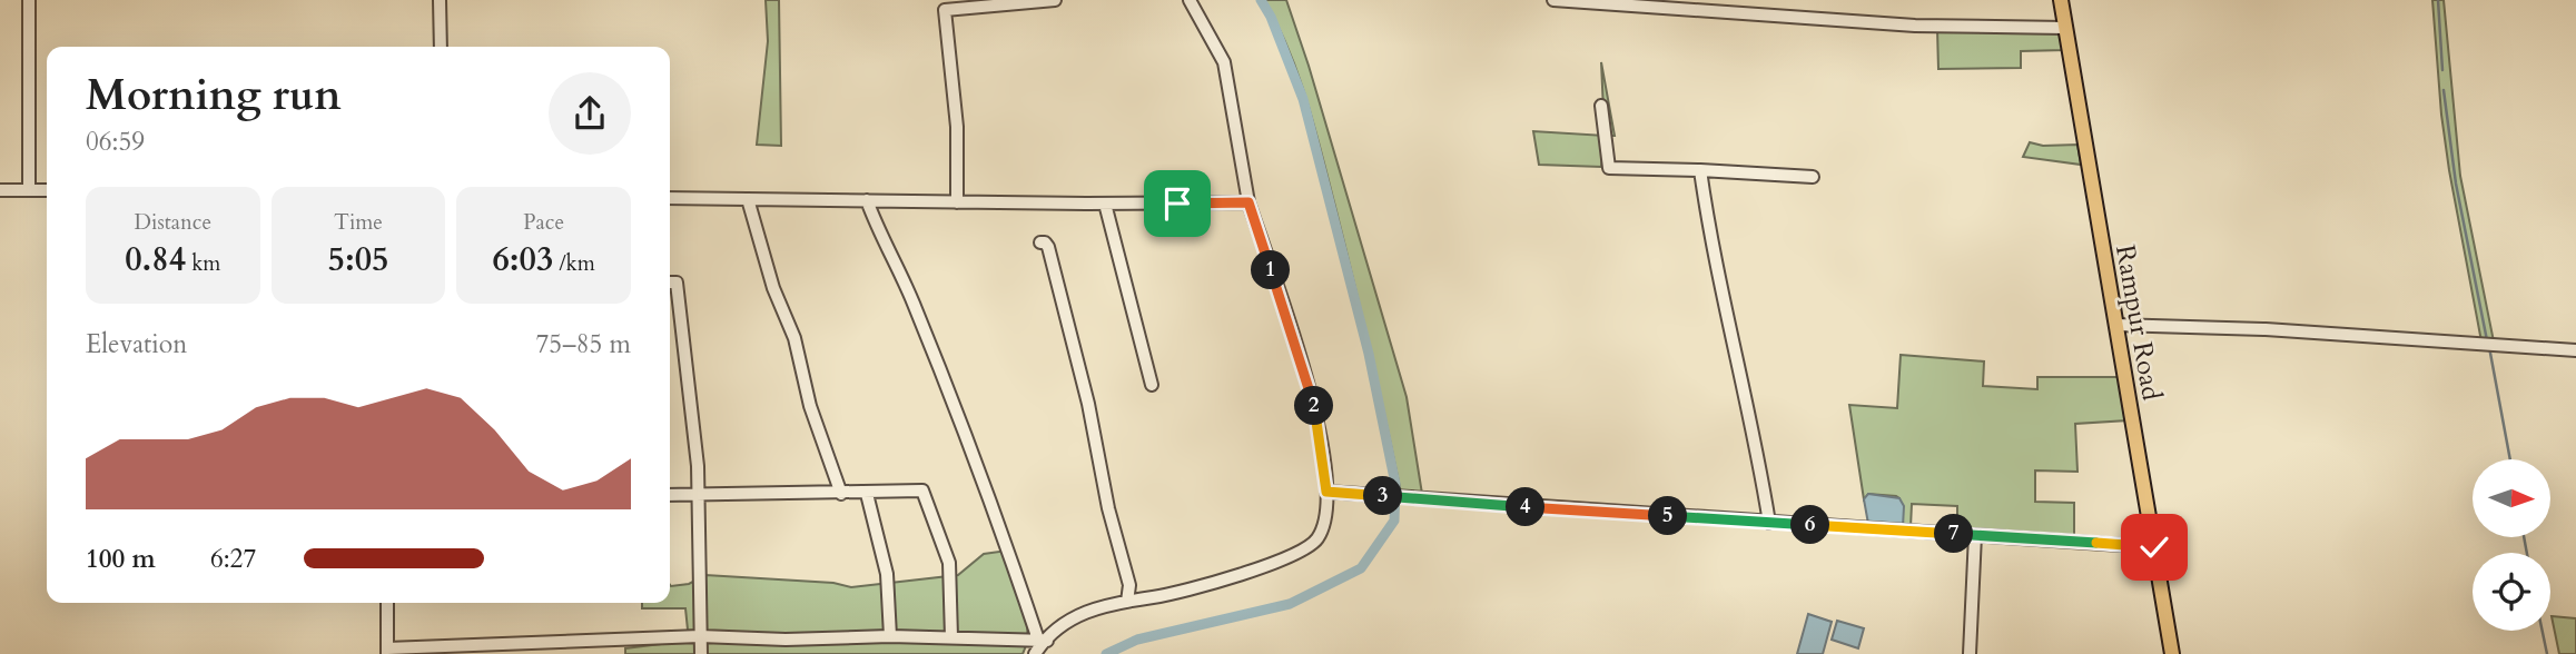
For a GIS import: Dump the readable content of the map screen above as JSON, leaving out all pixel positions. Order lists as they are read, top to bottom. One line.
{"streets":{"main road":["Rampur Road"]},"north":"right","page":{"heading":["Morning run","06:59"],"stats":[["Distance","0.84 km"],["Time","5:05"],["Pace","6:03 /km"]],"pins":["1","2","3","4","5","6","7"],"chart":["Elevation","75–85 m"],"list":[{"name":"100 m","note":"6:27"}]}}
